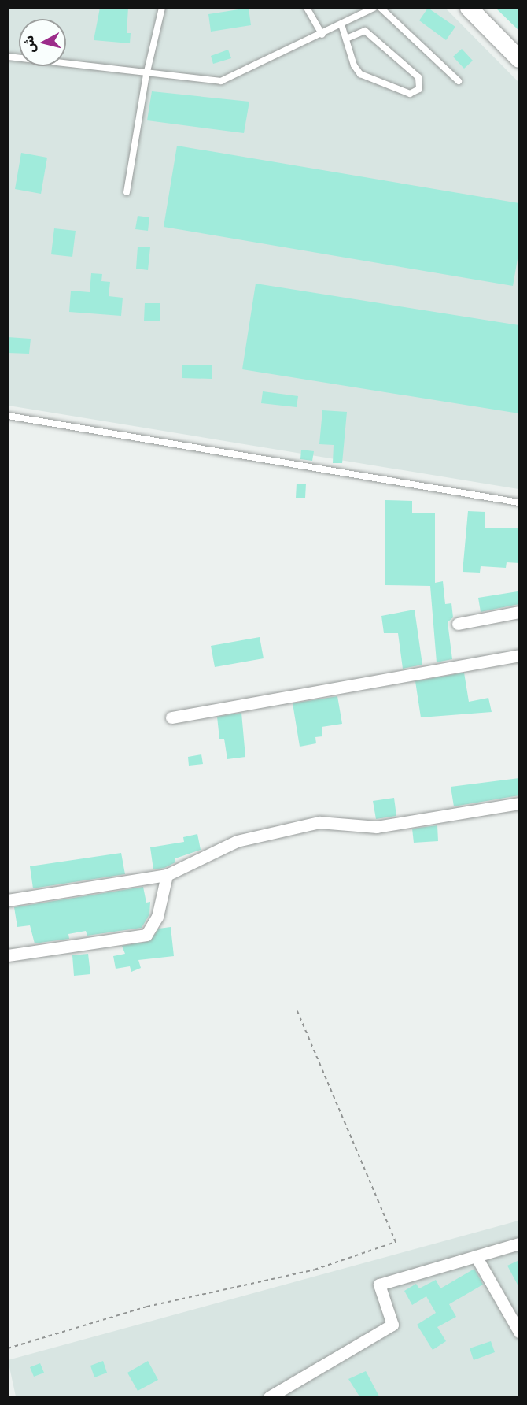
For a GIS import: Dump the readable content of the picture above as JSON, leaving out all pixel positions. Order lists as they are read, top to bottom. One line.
{"north":"left"}
